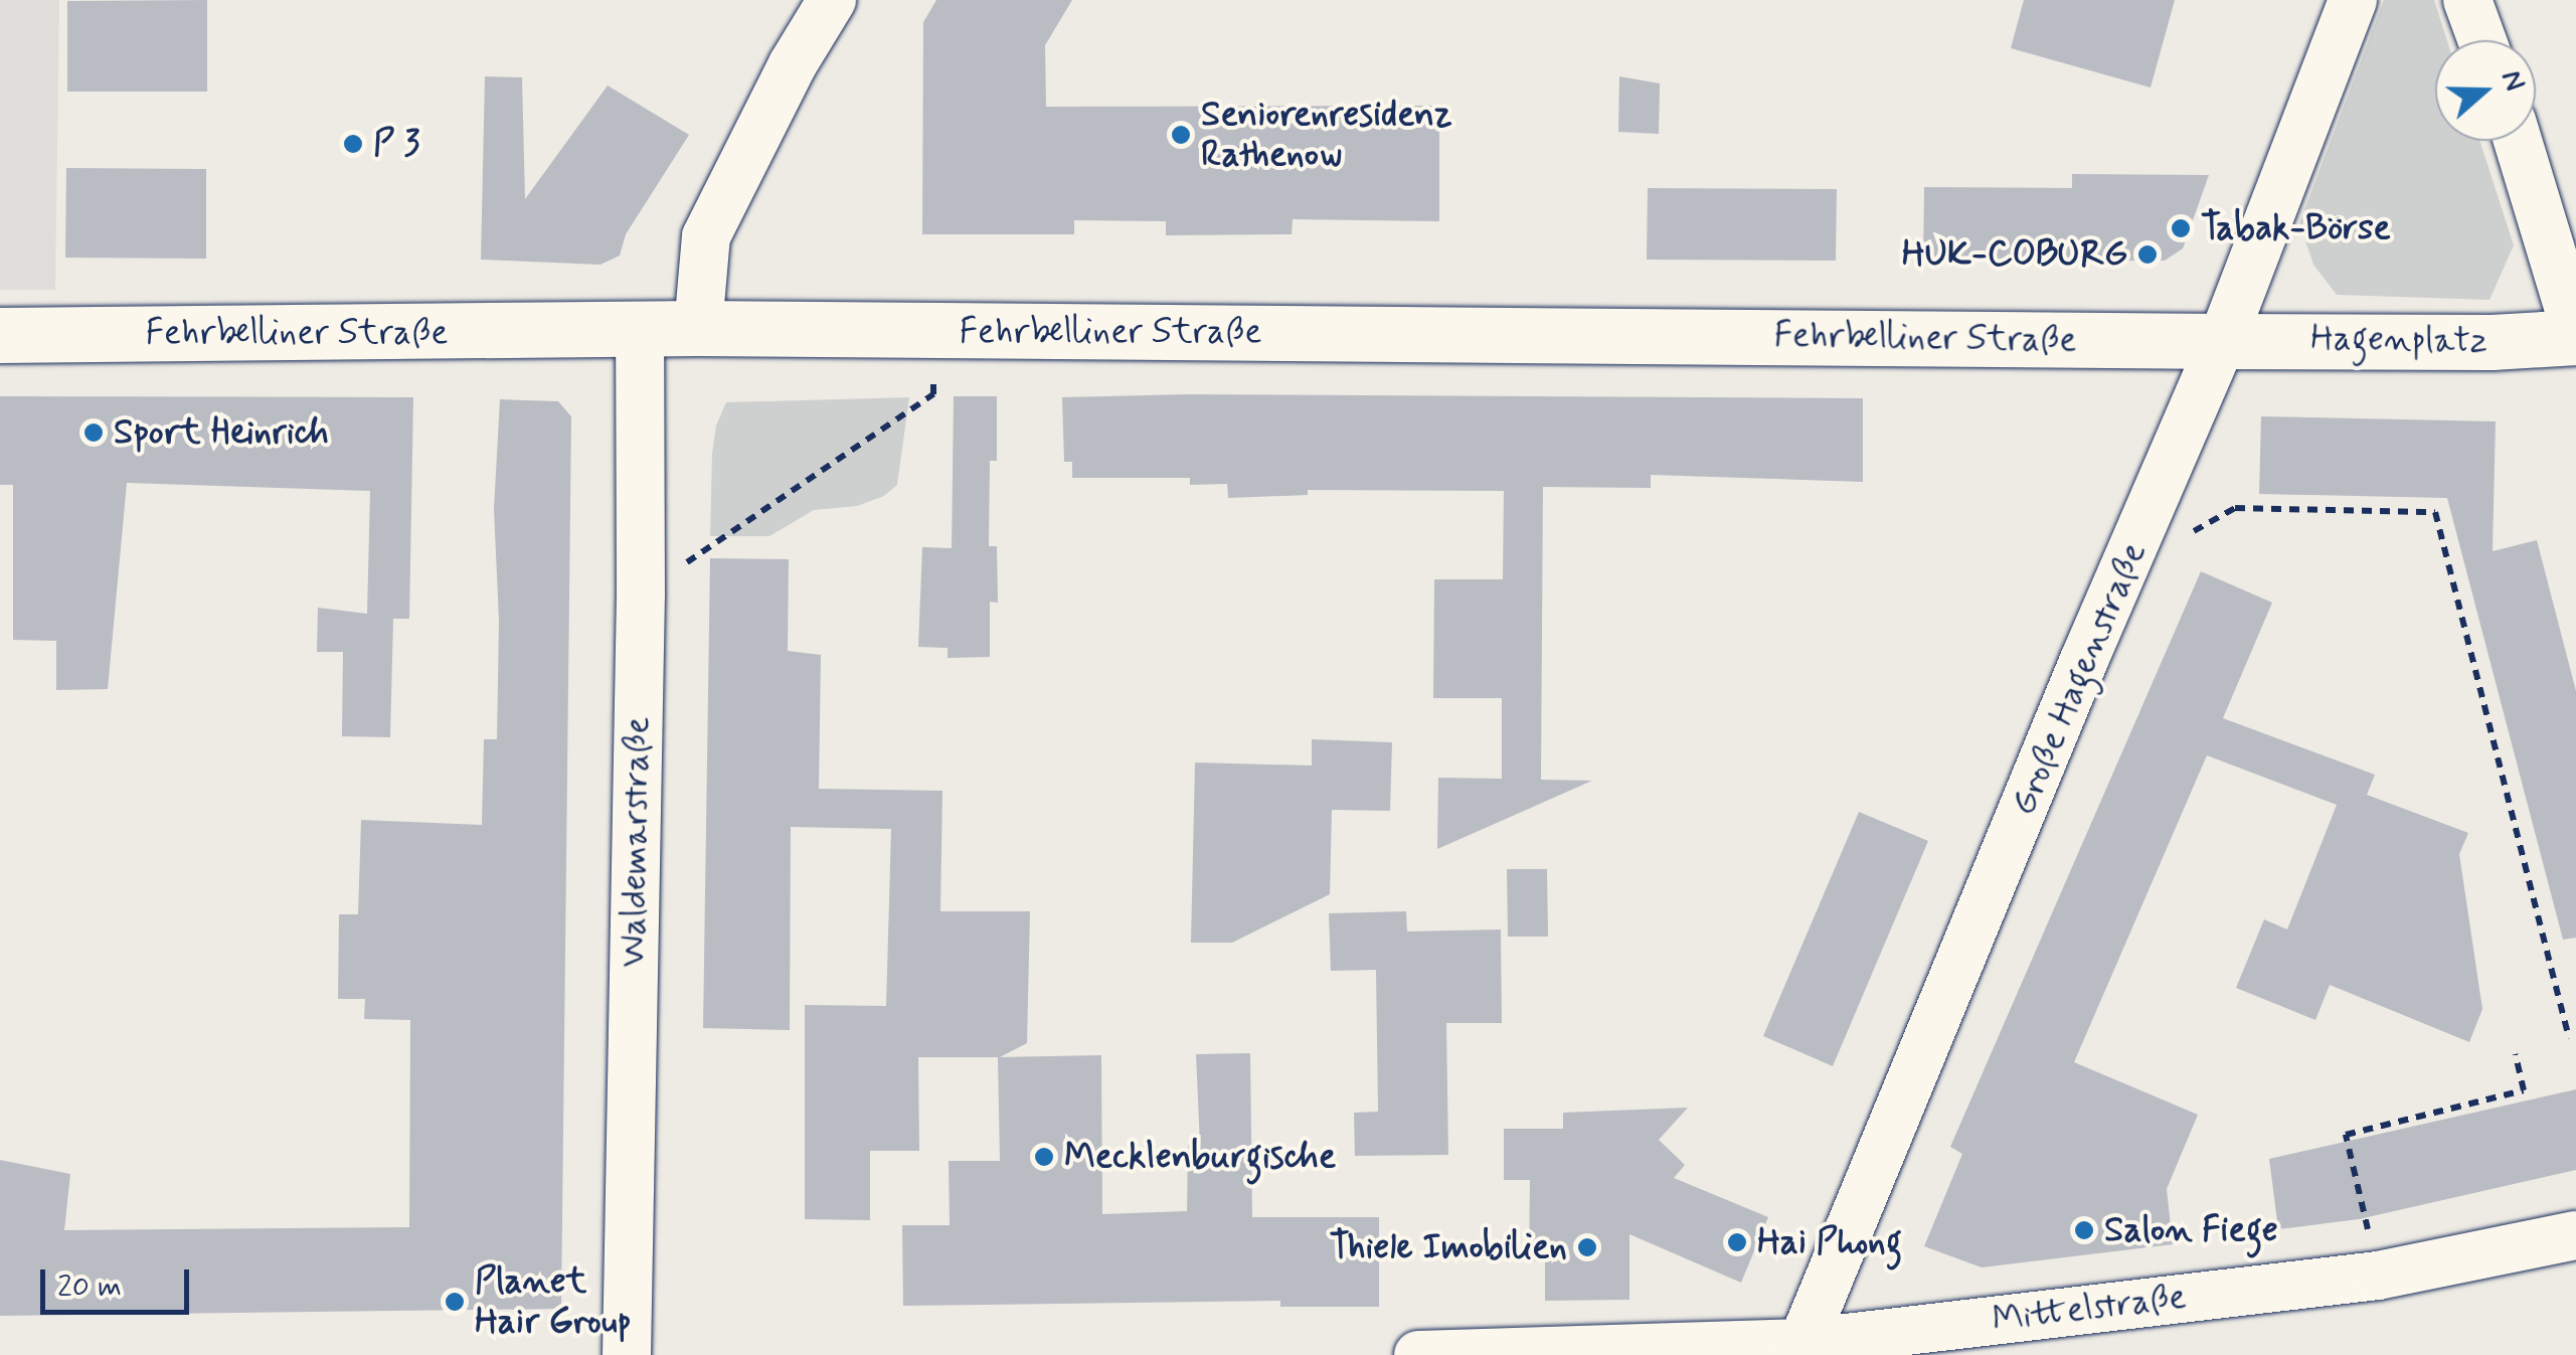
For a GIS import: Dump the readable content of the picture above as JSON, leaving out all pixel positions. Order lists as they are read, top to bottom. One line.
{"streets":{"main road":["Fehrbelliner Straße","Hagenplatz"],"street":["Große Hagenstraße","Waldemarstraße","Mittelstraße"]},"crossings":[["Fehrbelliner Straße","Hagenplatz"],["Fehrbelliner Straße","Große Hagenstraße"],["Fehrbelliner Straße","Waldemarstraße"],["Hagenplatz","Große Hagenstraße"],["Große Hagenstraße","Mittelstraße"]],"places":["Seniorenresidenz Rathenow","P 3","Tabak-Börse","HUK-COBURG","Sport Heinrich","Mecklenburgische","Salon Fiege","Hai Phong","Thiele Imobilien","Planet Hair Group"],"scale_bar":"20 m","north":"right"}
